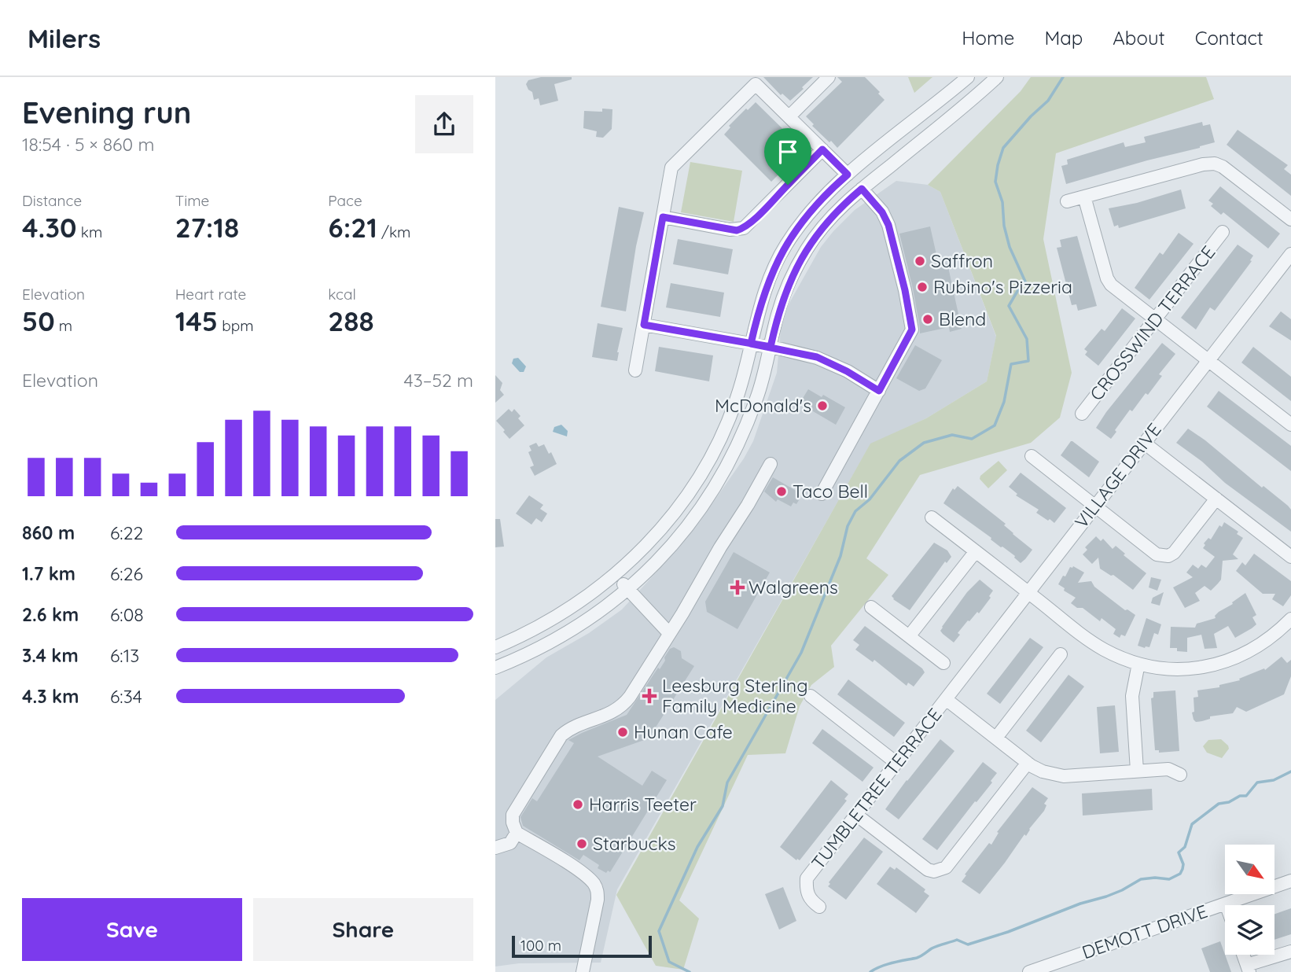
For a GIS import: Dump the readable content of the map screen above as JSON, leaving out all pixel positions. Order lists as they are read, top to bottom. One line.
{"streets":{"street":["CROSSWIND TERRACE","VILLAGE DRIVE","TUMBLETREE TERRACE","DEMOTT DRIVE"]},"crossings":[["VILLAGE DRIVE","TUMBLETREE TERRACE"]],"places":{"other":["Saffron","Rubino's Pizzeria","Blend","McDonald's","Taco Bell","Hunan Cafe","Harris Teeter","Starbucks"],"health":["Walgreens","Leesburg Sterling Family Medicine"]},"scale_bar":"100 m","north":"bottom right","page":{"header":"Milers","nav":["Home","Map","About","Contact"],"heading":["Evening run","18:54 · 5 × 860 m"],"stats":[["Distance","4.30 km"],["Time","27:18"],["Pace","6:21 /km"],["Elevation","50 m"],["Heart rate","145 bpm"],["kcal","288"]],"chart":["Elevation","43–52 m"],"list":[{"name":"860 m","note":"6:22"},{"name":"1.7 km","note":"6:26"},{"name":"2.6 km","note":"6:08"},{"name":"3.4 km","note":"6:13"},{"name":"4.3 km","note":"6:34"}],"buttons":["Save","Share"],"scale":"100 m"}}
